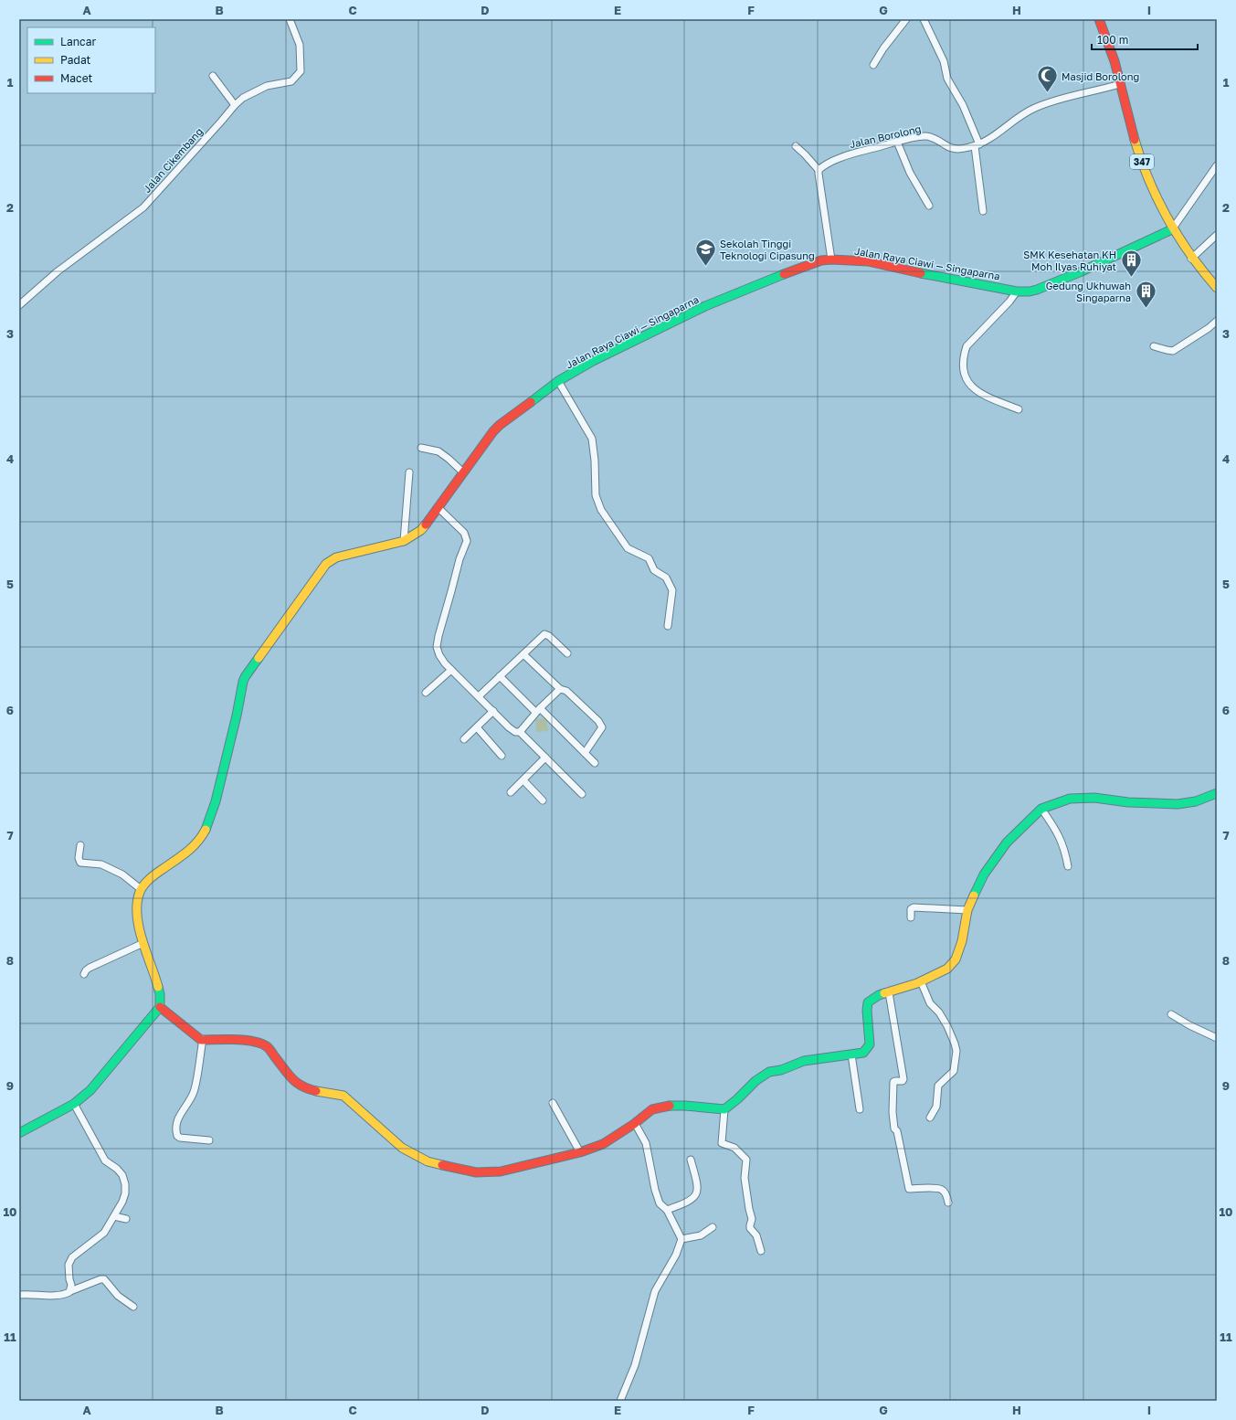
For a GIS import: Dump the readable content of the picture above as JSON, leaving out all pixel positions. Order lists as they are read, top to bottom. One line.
{"streets":{"main road":["347","Jalan Raya Ciawi — Singaparna"],"street":["Jalan Borolong","Jalan Cikembang"]},"crossings":[["Jalan Borolong","347"],["347","Jalan Raya Ciawi — Singaparna"]],"places":{"mosque":["Masjid Borolong"],"school or university":["Sekolah Tinggi Teknologi Cipasung"],"building":["SMK Kesehatan KH Moh Ilyas Ruhiyat","Gedung Ukhuwah Singaparna"]},"legend":["Lancar","Padat","Macet"],"scale_bar":"100 m","grid":{"columns":["A","B","C","D","E","F","G","H","I"],"rows":["1","2","3","4","5","6","7","8","9","10","11"]}}
